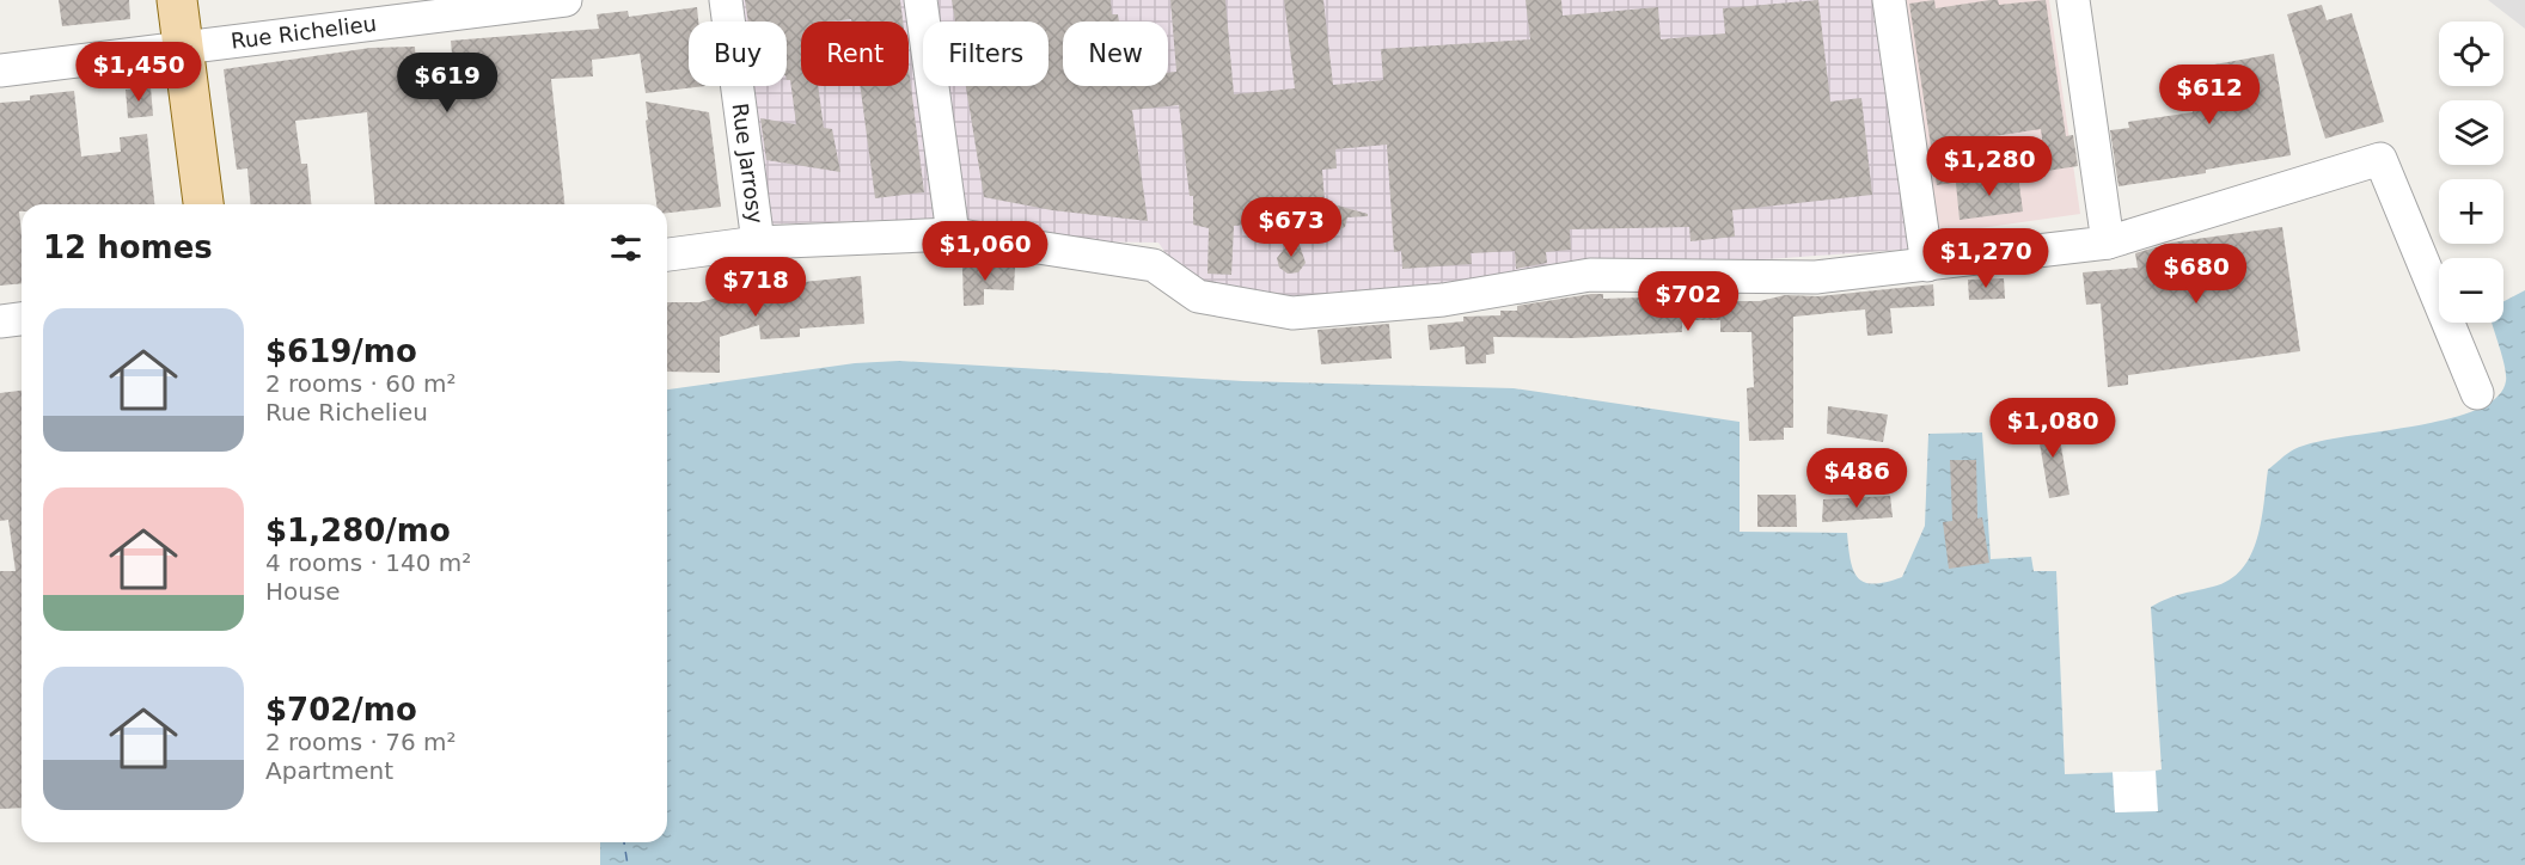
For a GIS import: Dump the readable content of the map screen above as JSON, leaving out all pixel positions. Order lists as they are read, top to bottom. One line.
{"streets":{"street":["Rue Richelieu","Rue Jarrosy"]},"page":{"map_buttons":["+","−"],"chip":["Buy","Rent","Filters","New"],"price":["$1,450","$619","$612","$1,280","$673","$1,060","$1,270","$680","$718","$702","$1,080","$486"],"heading":"12 homes","list":[{"name":"$619/mo","note":"2 rooms · 60 m² · Rue Richelieu"},{"name":"$1,280/mo","note":"4 rooms · 140 m² · House"},{"name":"$702/mo","note":"2 rooms · 76 m² · Apartment"}]}}
